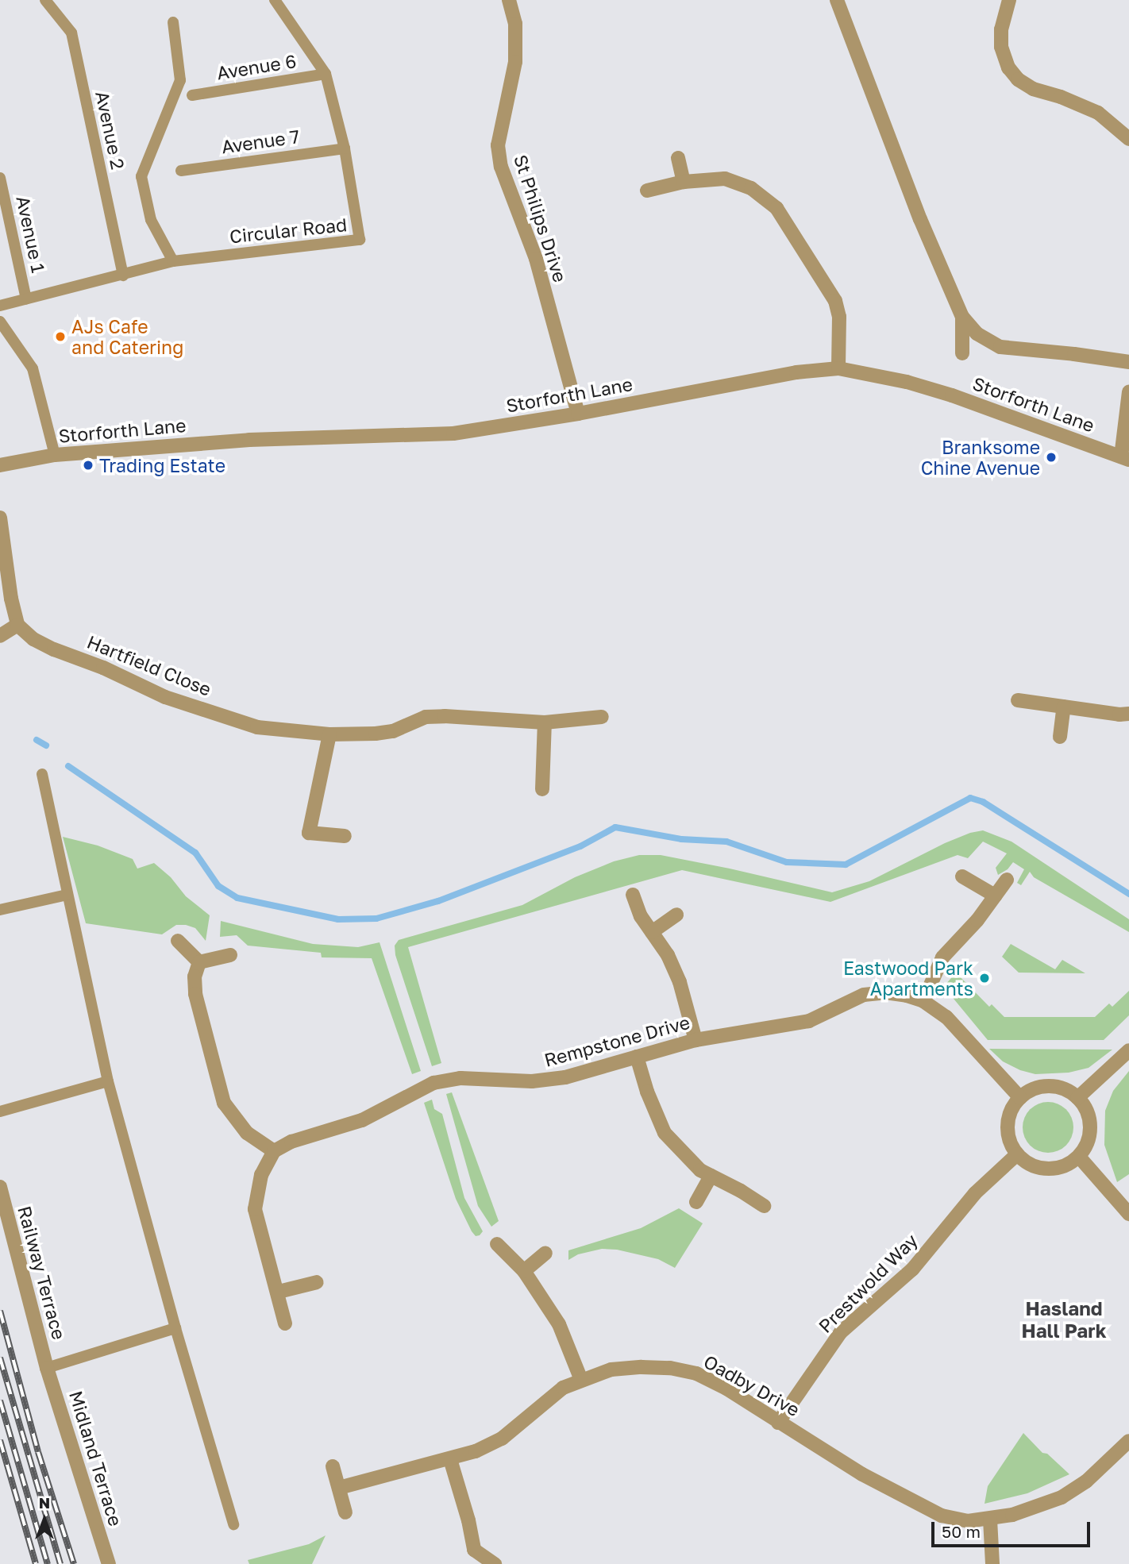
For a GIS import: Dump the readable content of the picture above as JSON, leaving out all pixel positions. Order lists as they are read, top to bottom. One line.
{"streets":{"street":["St Philips Drive","Storforth Lane","Hartfield Close","Rempstone Drive","Railway Terrace","Prestwold Way","Oadby Drive","Midland Terrace"],"lane":["Avenue 6","Avenue 2","Avenue 7","Circular Road","Avenue 1"]},"crossings":[["Avenue 6","Circular Road"],["Avenue 2","Circular Road"],["Avenue 7","Circular Road"],["St Philips Drive","Storforth Lane"],["Circular Road","Avenue 1"],["Rempstone Drive","Prestwold Way"],["Railway Terrace","Midland Terrace"],["Prestwold Way","Oadby Drive"]],"districts":["Hasland Hall Park"],"places":["AJs Cafe and Catering","Branksome Chine Avenue","Trading Estate","Eastwood Park Apartments"],"scale_bar":"50 m","north":"top"}
